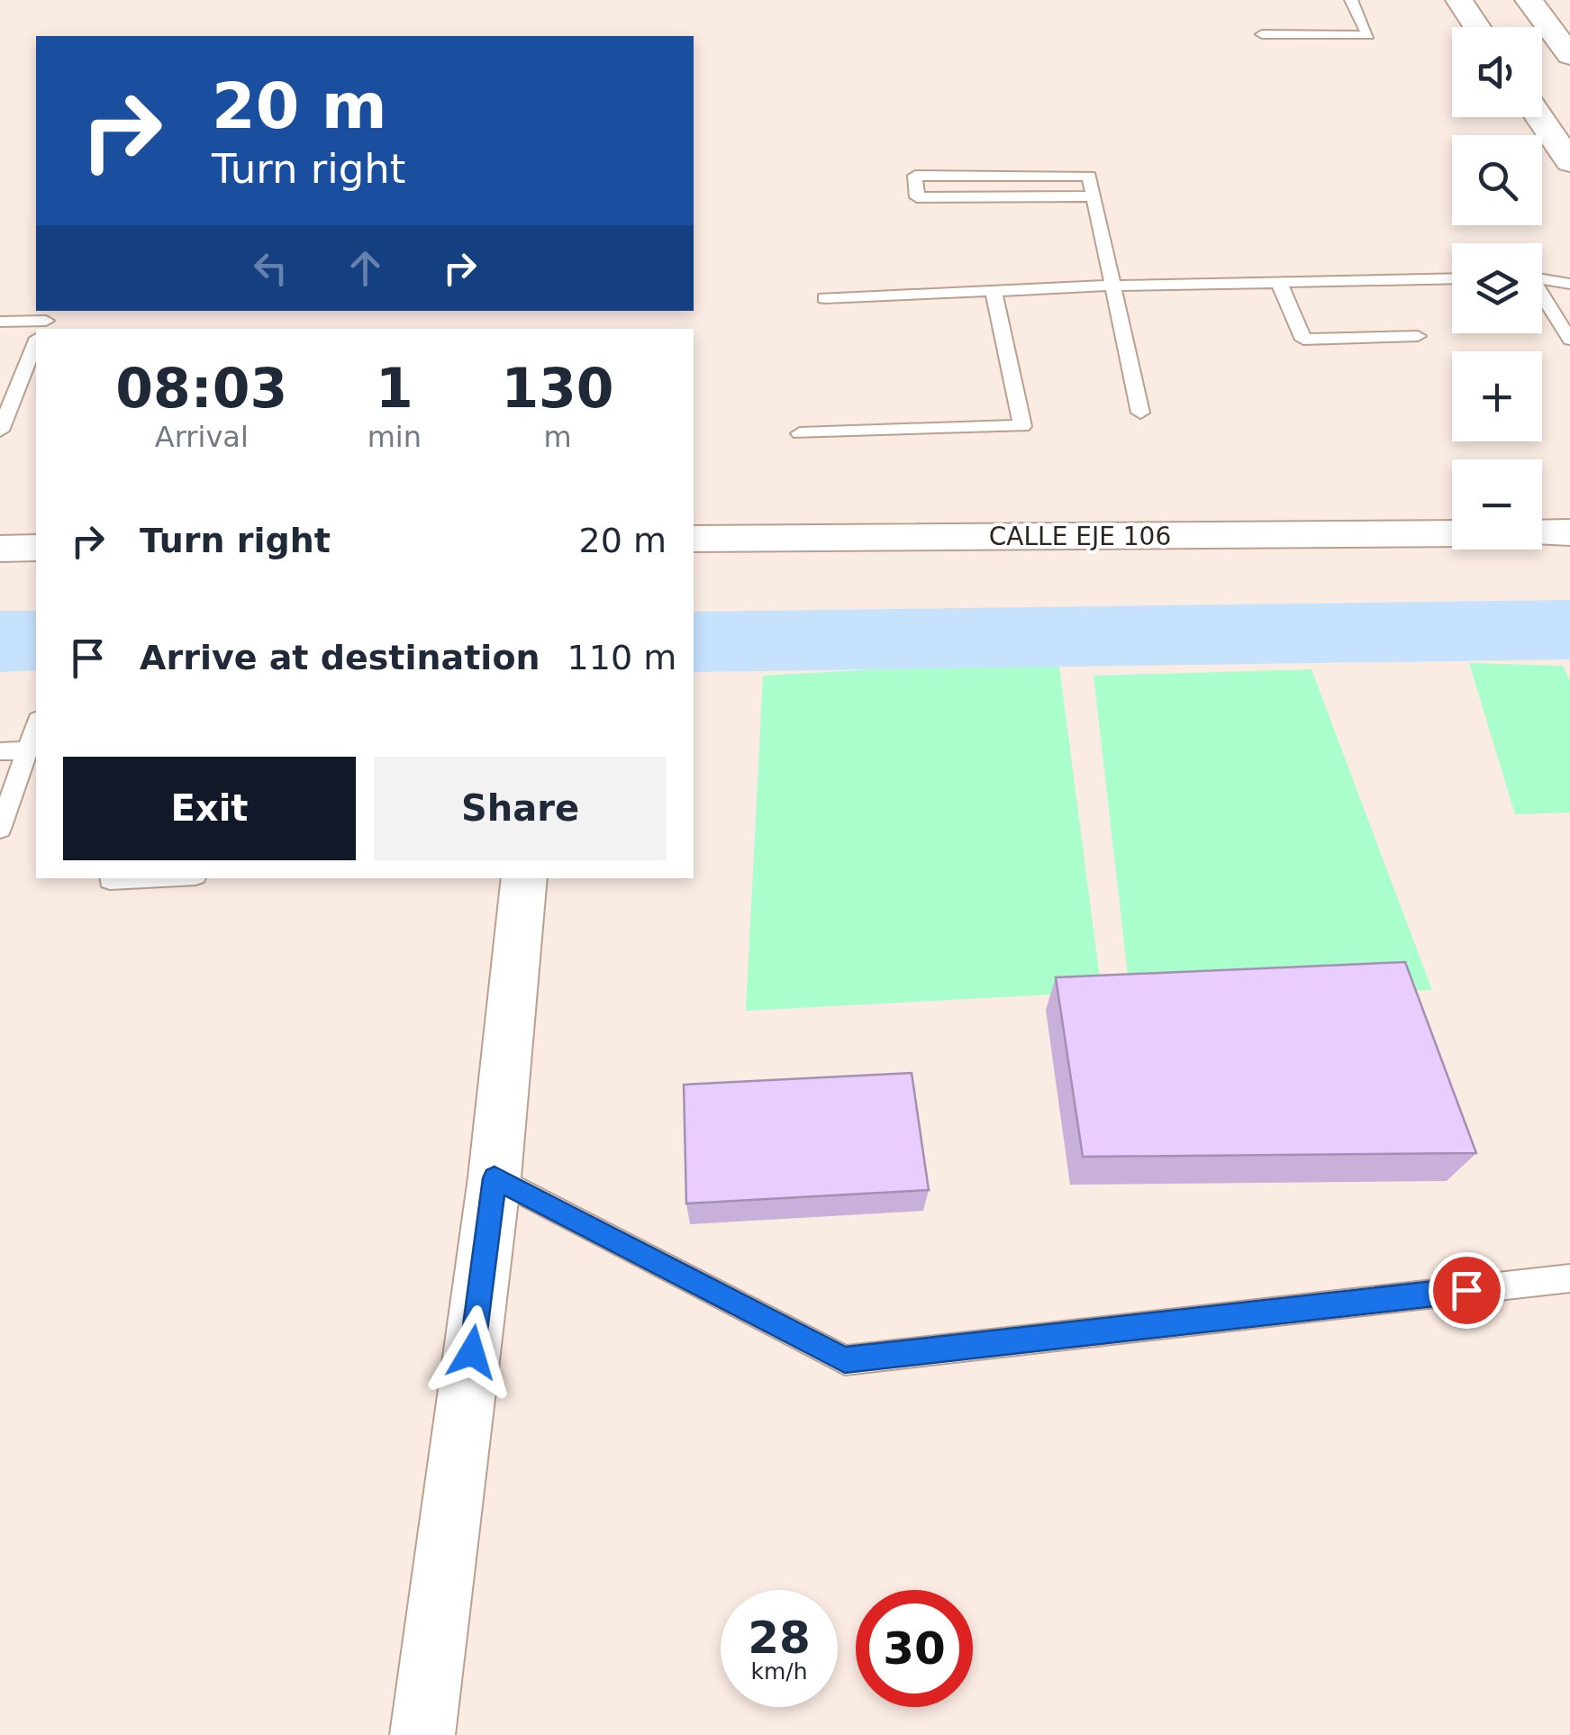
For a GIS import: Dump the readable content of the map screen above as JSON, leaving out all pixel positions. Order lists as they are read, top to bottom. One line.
{"streets":{"street":["CALLE EJE 106"]},"page":{"map_buttons":["+","−"],"turn":["20 m","Turn right"],"eta":["08:03","Arrival","1","min","130","m"],"list":[{"name":"Turn right","value":"20 m"},{"name":"Arrive at destination","value":"110 m"}],"buttons":["Exit","Share"],"speed":"28 km/h","limit":"30"}}
